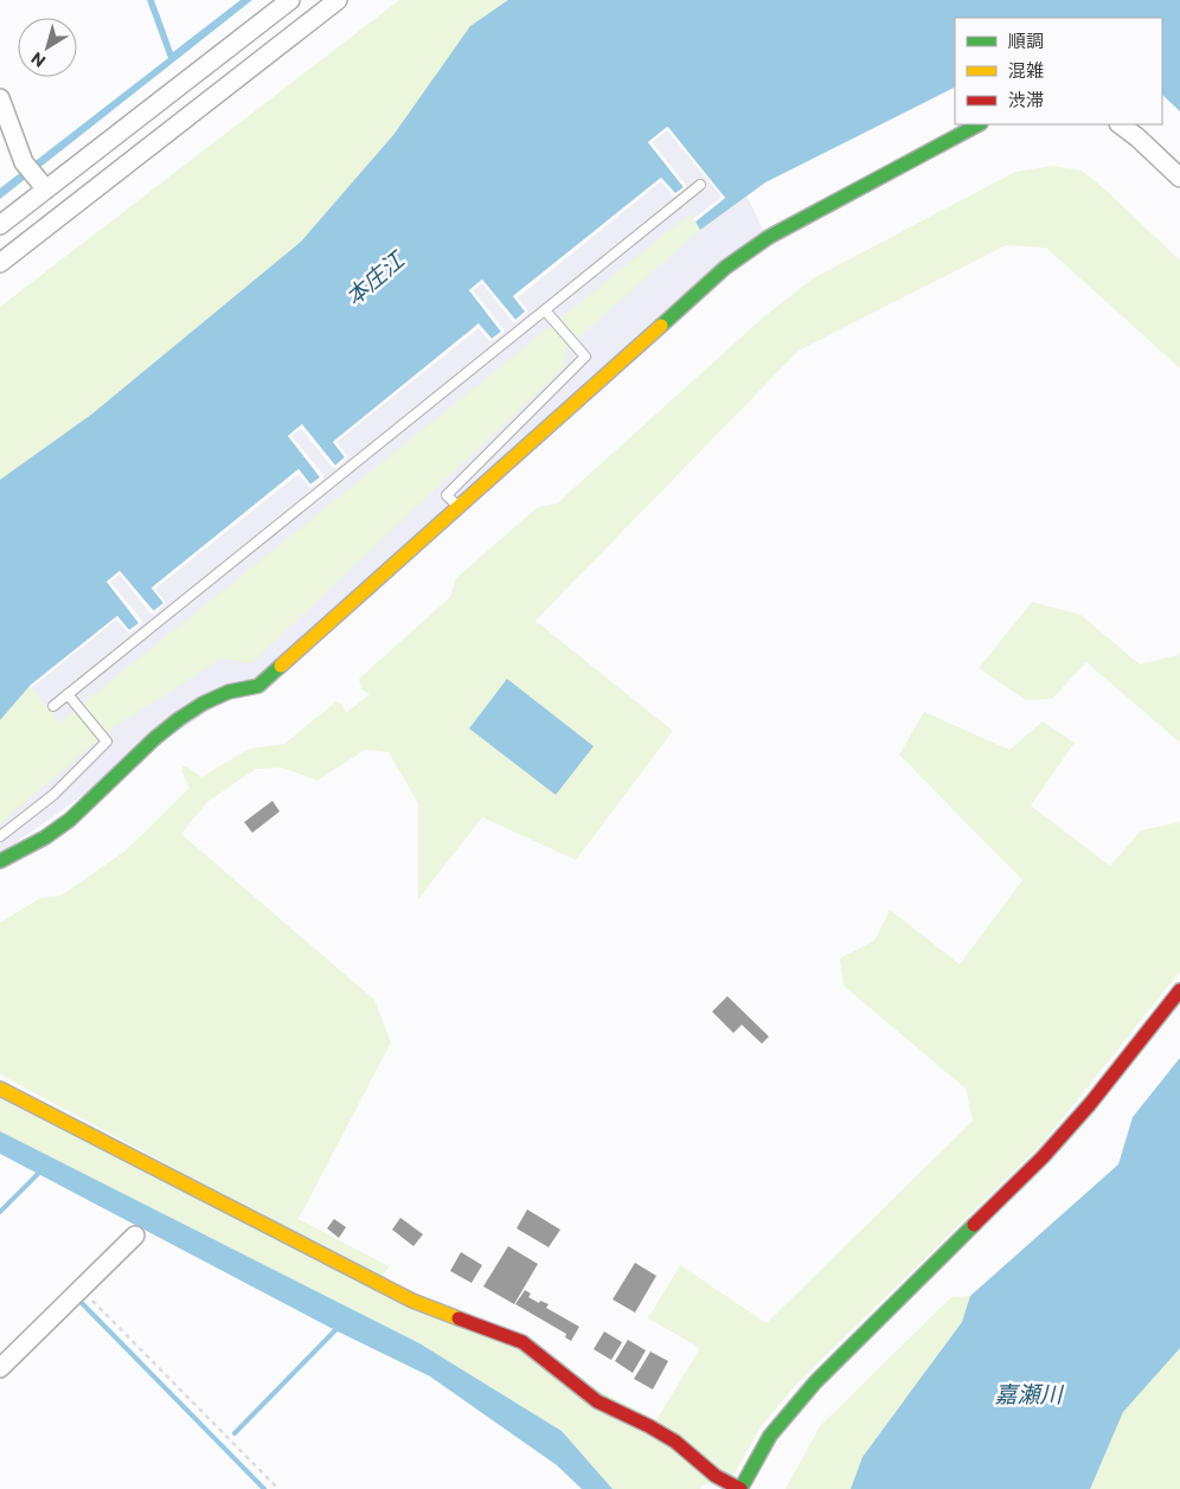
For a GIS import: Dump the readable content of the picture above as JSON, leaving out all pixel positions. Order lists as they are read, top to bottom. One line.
{"water":["本庄江","嘉瀬川"],"legend":["順調","混雑","渋滞"],"north":"bottom left"}
